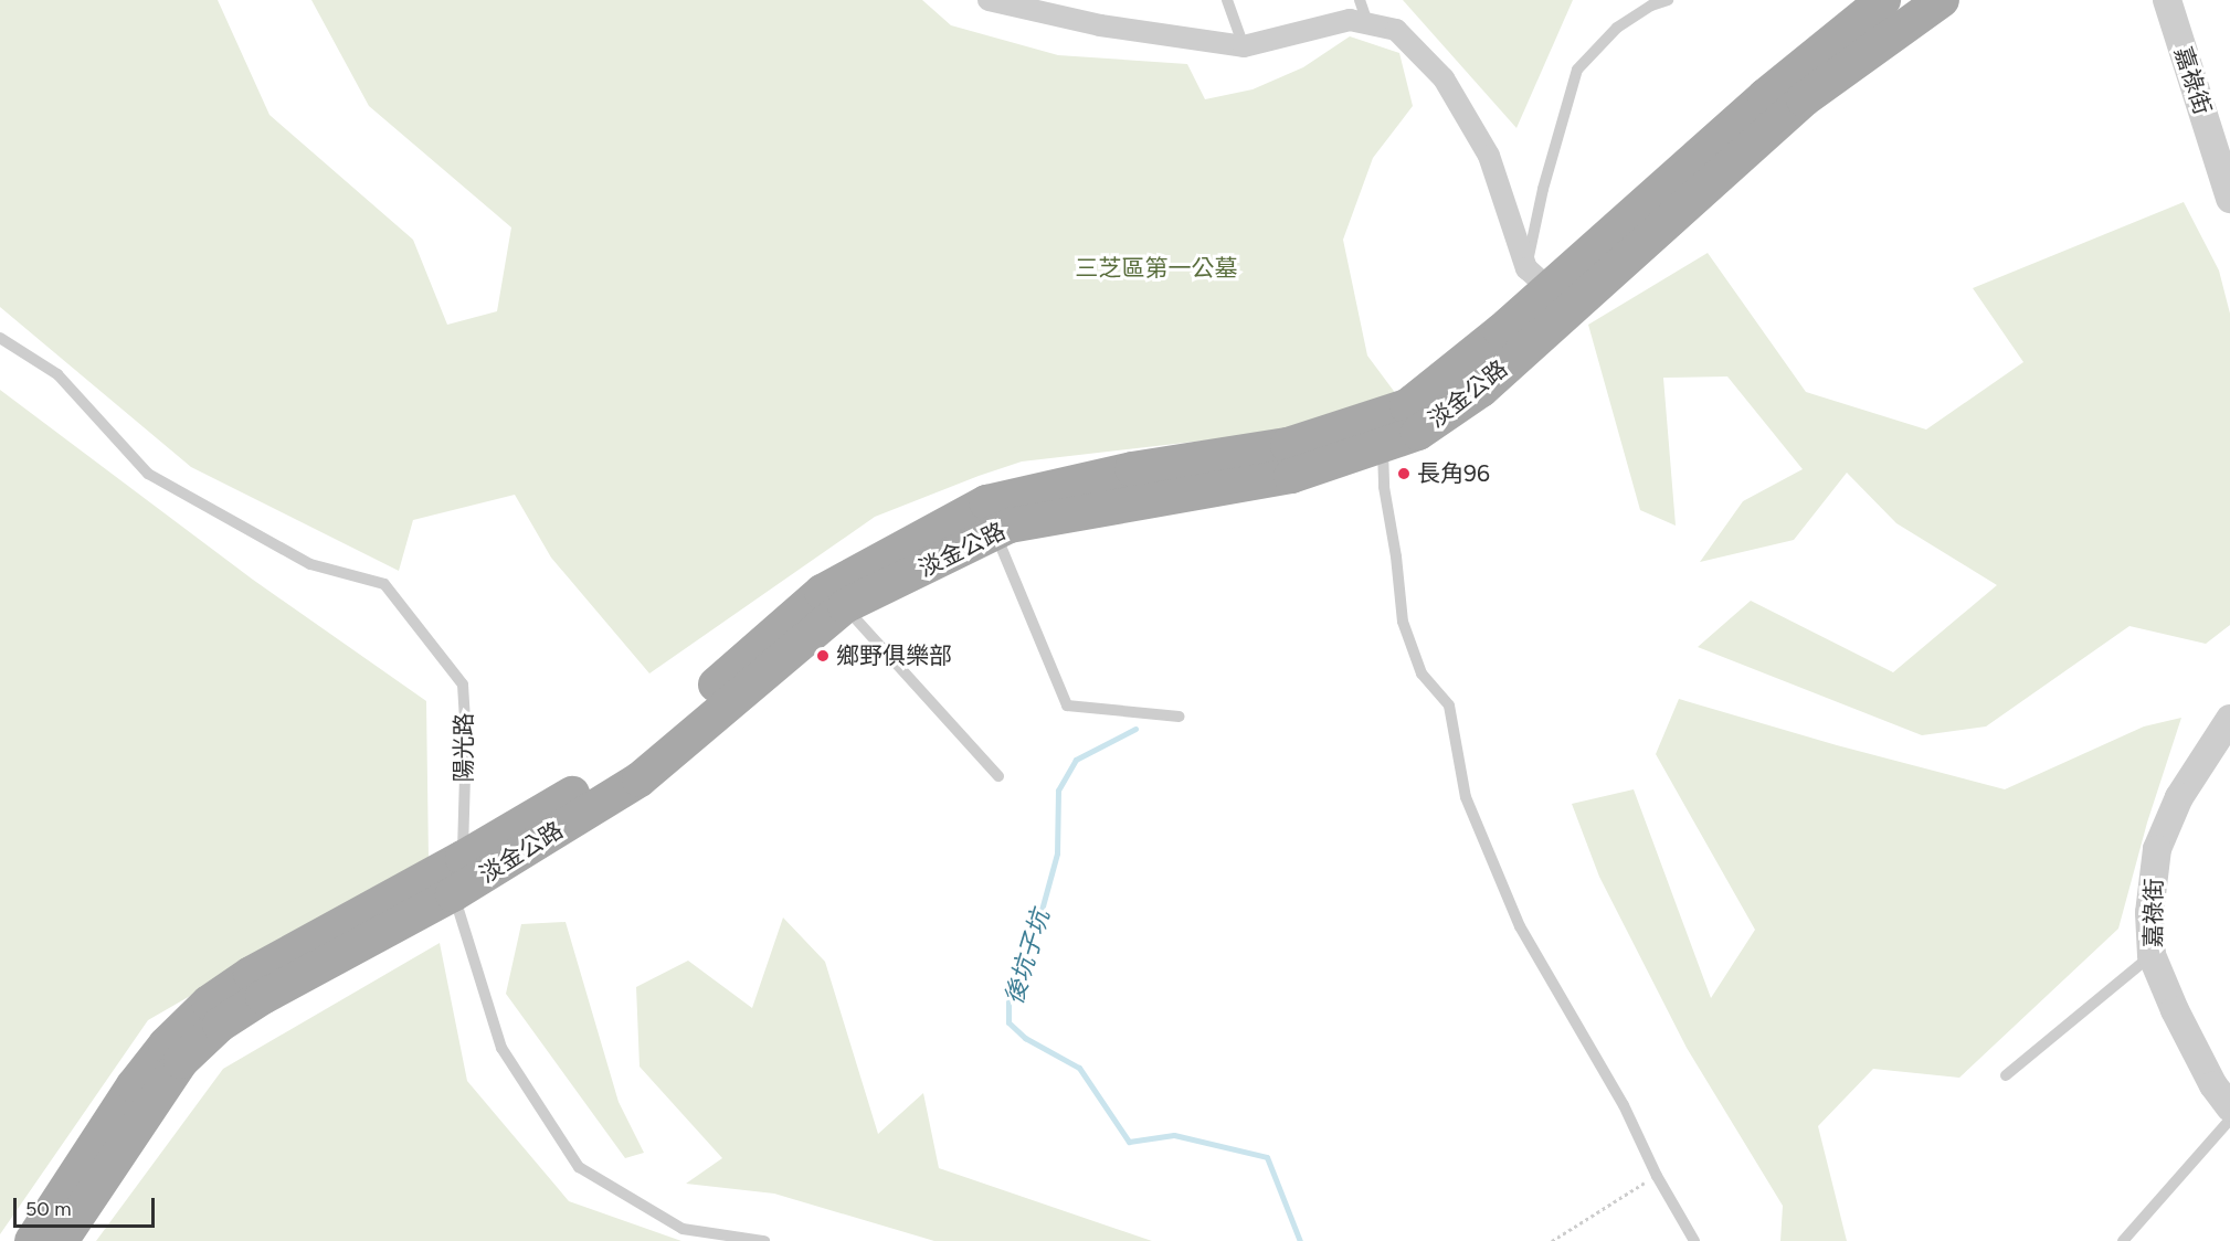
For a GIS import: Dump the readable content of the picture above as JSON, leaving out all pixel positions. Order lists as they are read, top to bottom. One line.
{"streets":{"main road":["淡金公路"],"street":["嘉祿街"],"lane":["陽光路"]},"crossings":[["淡金公路","陽光路"]],"water":["後坑子坑"],"parks":["三芝區第一公墓"],"places":["長角96","鄉野俱樂部"],"scale_bar":"50 m"}
